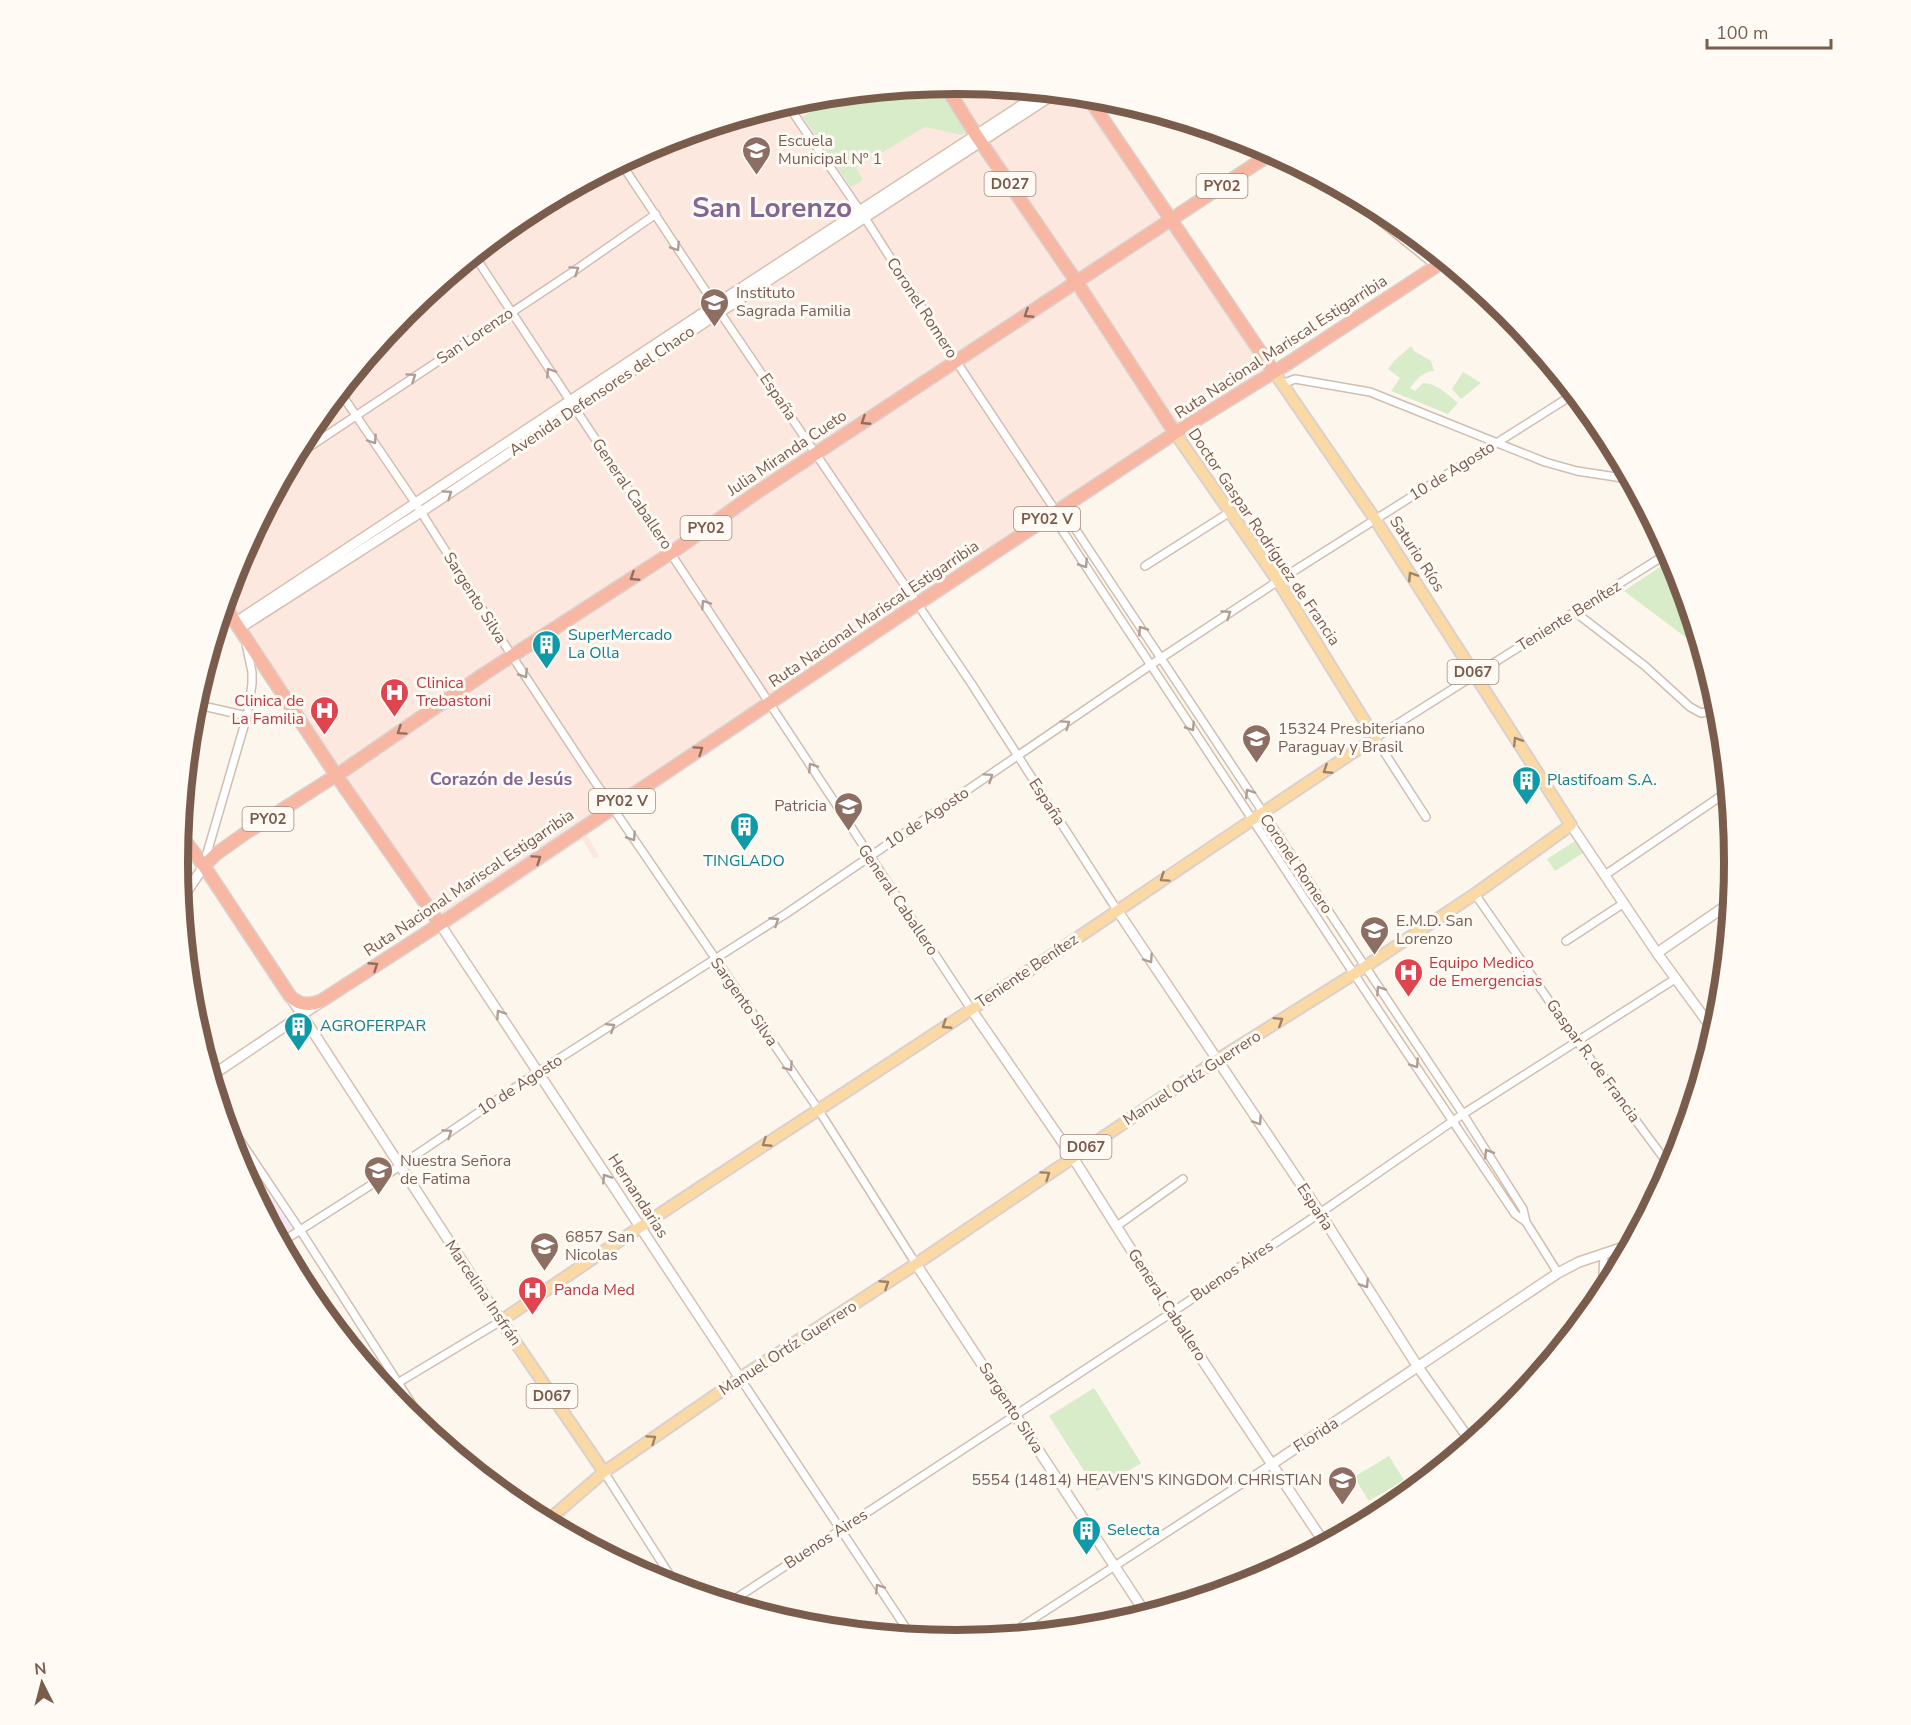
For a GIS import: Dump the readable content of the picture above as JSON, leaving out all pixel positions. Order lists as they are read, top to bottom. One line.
{"streets":{"highway":["D027","PY02","Ruta Nacional Mariscal Estigarribia","Julia Miranda Cueto","PY02 V","Doctor Gaspar Rodríguez de Francia","Saturio Ríos","Hernandarias"],"main road":["Teniente Benítez","D067","Manuel Ortíz Guerrero","Marcelina Insfrán"],"street":["Coronel Romero","San Lorenzo","Avenida Defensores del Chaco","España","10 de Agosto","General Caballero","Sargento Silva","Gaspar R. de Francia","Buenos Aires","Florida"]},"crossings":[["Coronel Romero","Ruta Nacional Mariscal Estigarribia"],["Coronel Romero","Avenida Defensores del Chaco"],["Coronel Romero","Julia Miranda Cueto"],["Coronel Romero","10 de Agosto"],["Coronel Romero","Teniente Benítez"],["Coronel Romero","Manuel Ortíz Guerrero"],["Coronel Romero","Buenos Aires"],["Coronel Romero","Florida"],["San Lorenzo","España"],["San Lorenzo","General Caballero"],["San Lorenzo","Sargento Silva"],["Ruta Nacional Mariscal Estigarribia","España"],["Ruta Nacional Mariscal Estigarribia","General Caballero"],["Ruta Nacional Mariscal Estigarribia","PY02 V"],["Ruta Nacional Mariscal Estigarribia","Doctor Gaspar Rodríguez de Francia"],["Ruta Nacional Mariscal Estigarribia","Saturio Ríos"],["Ruta Nacional Mariscal Estigarribia","Sargento Silva"],["Ruta Nacional Mariscal Estigarribia","Hernandarias"],["Avenida Defensores del Chaco","España"],["Avenida Defensores del Chaco","General Caballero"],["Avenida Defensores del Chaco","Doctor Gaspar Rodríguez de Francia"],["Avenida Defensores del Chaco","Sargento Silva"],["Avenida Defensores del Chaco","Hernandarias"],["España","Julia Miranda Cueto"],["España","10 de Agosto"],["España","Teniente Benítez"],["España","Manuel Ortíz Guerrero"],["España","Buenos Aires"],["España","Florida"],["Julia Miranda Cueto","General Caballero"],["Julia Miranda Cueto","Doctor Gaspar Rodríguez de Francia"],["Julia Miranda Cueto","Saturio Ríos"],["Julia Miranda Cueto","Sargento Silva"],["Julia Miranda Cueto","Hernandarias"],["10 de Agosto","General Caballero"],["10 de Agosto","Doctor Gaspar Rodríguez de Francia"],["10 de Agosto","Saturio Ríos"],["10 de Agosto","Sargento Silva"],["10 de Agosto","Hernandarias"],["10 de Agosto","Marcelina Insfrán"],["General Caballero","Teniente Benítez"],["General Caballero","Manuel Ortíz Guerrero"],["General Caballero","Buenos Aires"],["General Caballero","Florida"],["PY02 V","Marcelina Insfrán"],["Doctor Gaspar Rodríguez de Francia","Teniente Benítez"],["Saturio Ríos","Teniente Benítez"],["Saturio Ríos","Manuel Ortíz Guerrero"],["Saturio Ríos","Buenos Aires"],["Sargento Silva","Teniente Benítez"],["Sargento Silva","Manuel Ortíz Guerrero"],["Sargento Silva","Buenos Aires"],["Sargento Silva","Florida"],["Teniente Benítez","Hernandarias"],["Teniente Benítez","Marcelina Insfrán"],["D067","Manuel Ortíz Guerrero"],["D067","Marcelina Insfrán"],["Gaspar R. de Francia","Manuel Ortíz Guerrero"],["Gaspar R. de Francia","Buenos Aires"],["Manuel Ortíz Guerrero","Hernandarias"],["Manuel Ortíz Guerrero","Marcelina Insfrán"],["Hernandarias","Buenos Aires"]],"one_way":["San Lorenzo","Ruta Nacional Mariscal Estigarribia","España","Julia Miranda Cueto","10 de Agosto","Sargento Silva","Teniente Benítez","Manuel Ortíz Guerrero","Hernandarias"],"districts":["San Lorenzo","Corazón de Jesús"],"places":{"school or university":["Escuela Municipal Nº 1","Instituto Sagrada Familia","15324 Presbiteriano Paraguay y Brasil","Patricia","E.M.D. San Lorenzo","Nuestra Señora de Fatima","6857 San Nicolas","5554 (14814) HEAVEN'S KINGDOM CHRISTIAN"],"building":["SuperMercado La Olla","Plastifoam S.A.","TINGLADO","AGROFERPAR","Selecta"],"hospital":["Clinica Trebastoni","Clinica de La Familia","Equipo Medico de Emergencias","Panda Med"]},"scale_bar":"100 m","north":"top"}
